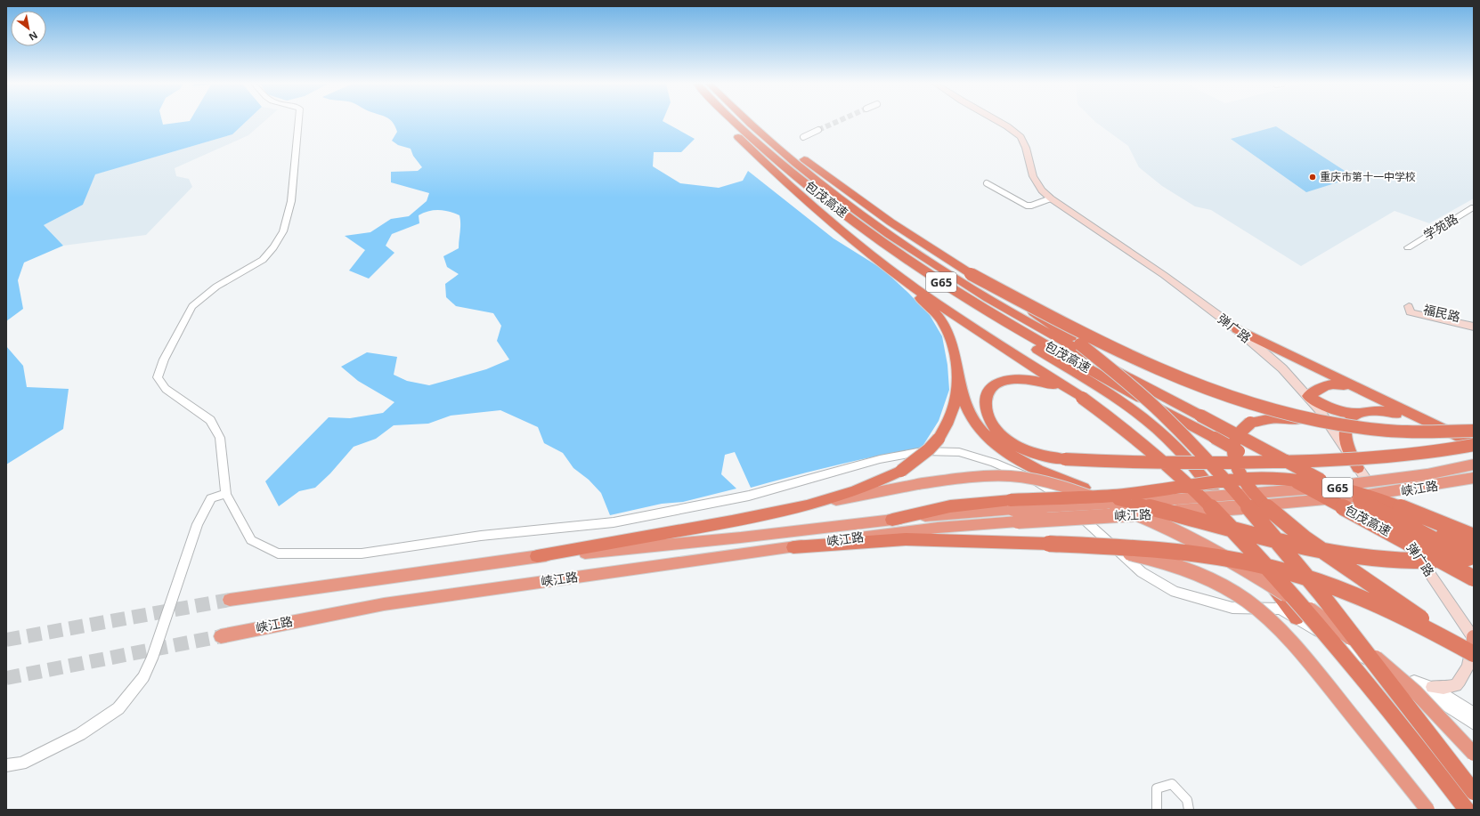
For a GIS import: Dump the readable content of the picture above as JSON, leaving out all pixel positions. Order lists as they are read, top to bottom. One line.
{"streets":{"highway":["包茂高速","G65","峡江路"],"main road":["福民路","弹广路"],"street":["学苑路"]},"places":["重庆市第十一中学校"],"north":"bottom right"}
